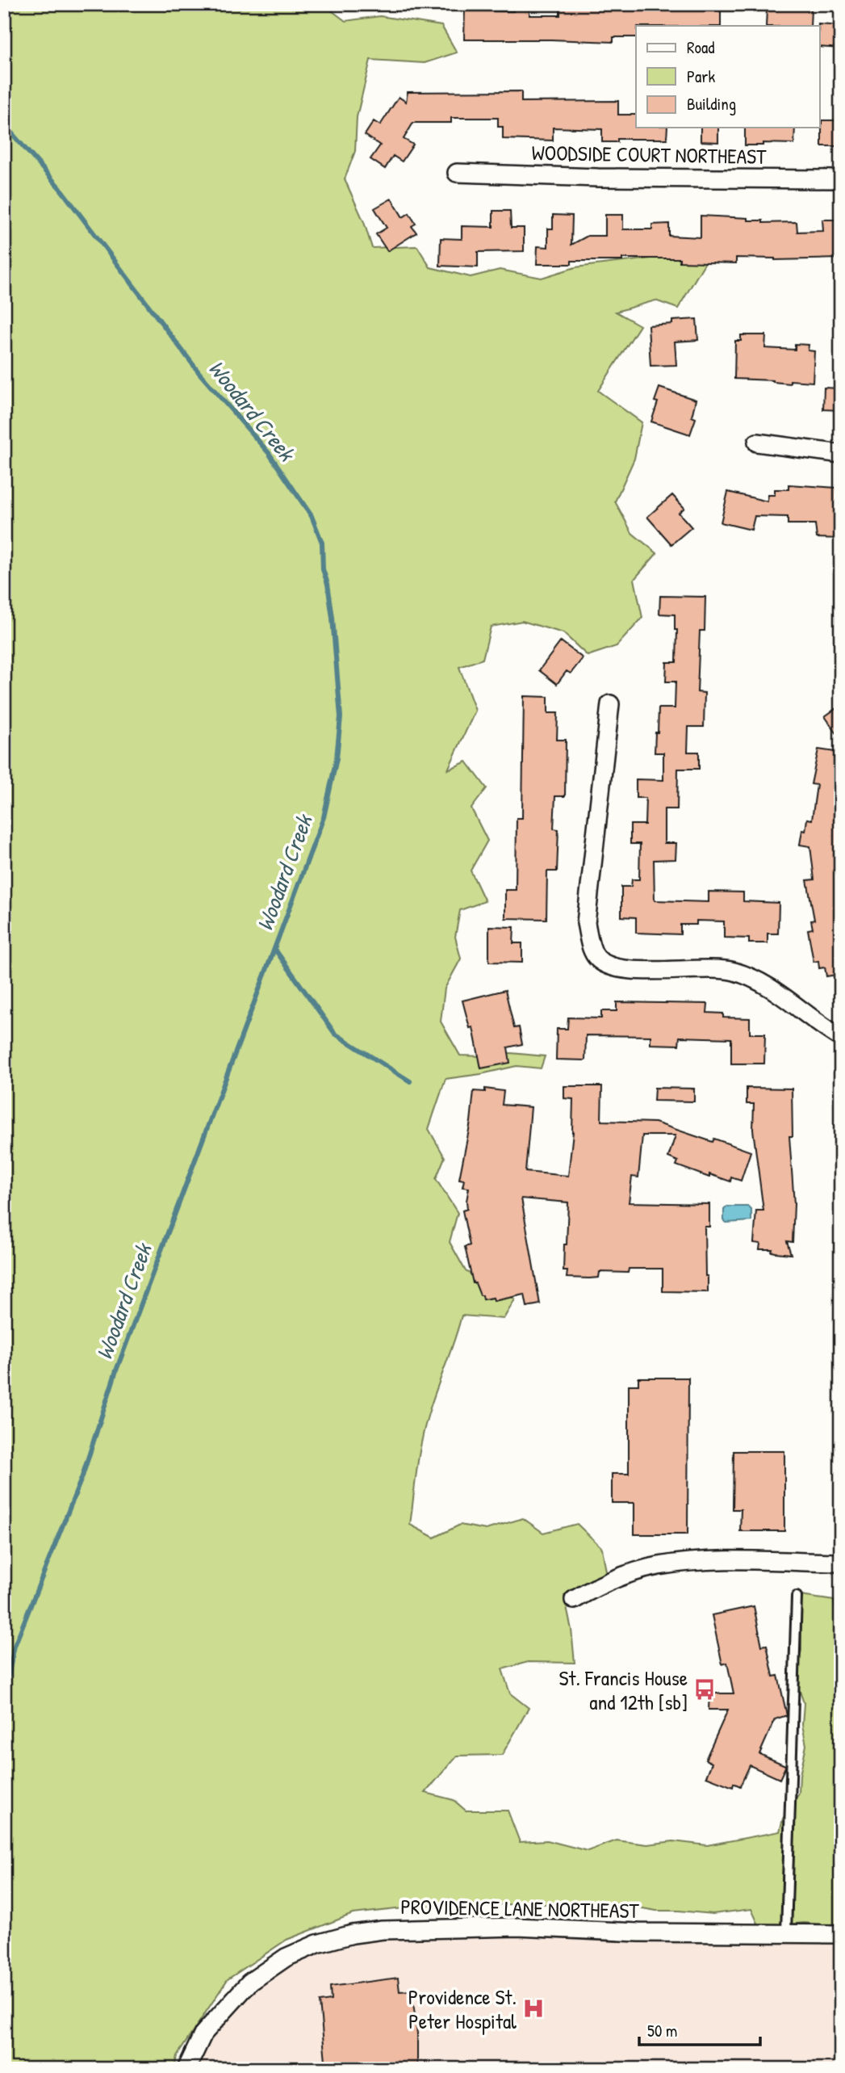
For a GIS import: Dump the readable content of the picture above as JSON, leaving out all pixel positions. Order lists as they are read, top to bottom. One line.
{"streets":{"street":["WOODSIDE COURT NORTHEAST","PROVIDENCE LANE NORTHEAST"]},"water":["Woodard Creek"],"places":{"bus stop":["St. Francis House and 12th [sb]"],"hospital":["Providence St. Peter Hospital"]},"legend":["Road","Park","Building"],"scale_bar":"50 m"}
